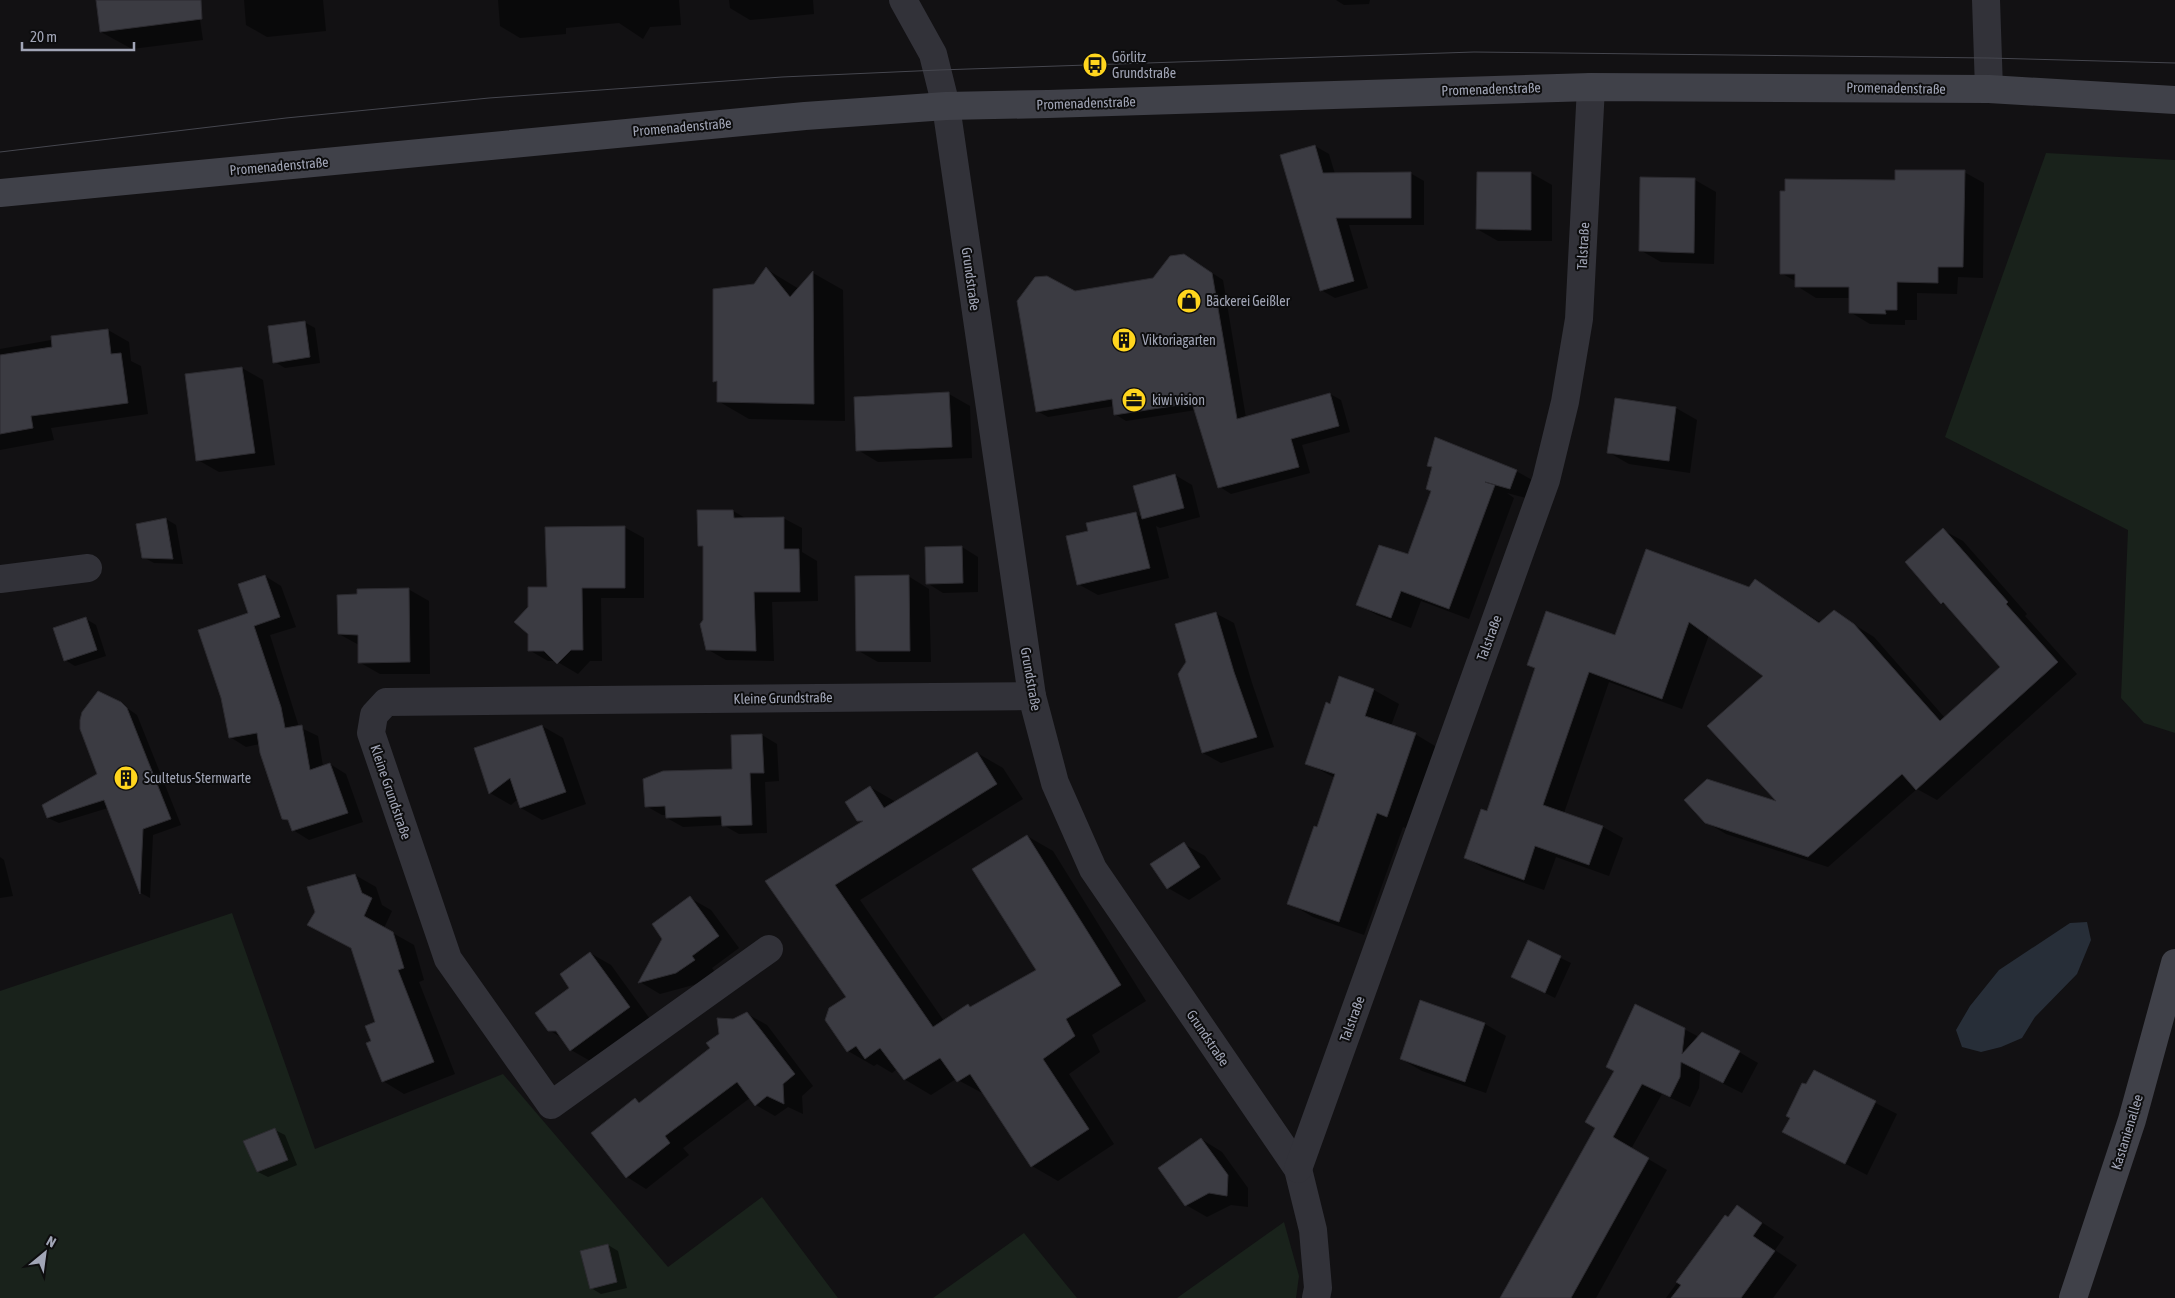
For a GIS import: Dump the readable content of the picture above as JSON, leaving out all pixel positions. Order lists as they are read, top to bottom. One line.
{"streets":{"main road":["Promenadenstraße","Kastanienallee"],"street":["Talstraße","Grundstraße","Kleine Grundstraße"]},"crossings":[["Promenadenstraße","Talstraße"],["Promenadenstraße","Grundstraße"],["Talstraße","Grundstraße"],["Grundstraße","Kleine Grundstraße"]],"places":{"bus stop":["Görlitz Grundstraße"],"shop":["Bäckerei Geißler"],"building":["Viktoriagarten","Scultetus-Sternwarte"],"office":["kiwi vision"]},"scale_bar":"20 m","north":"top right"}
